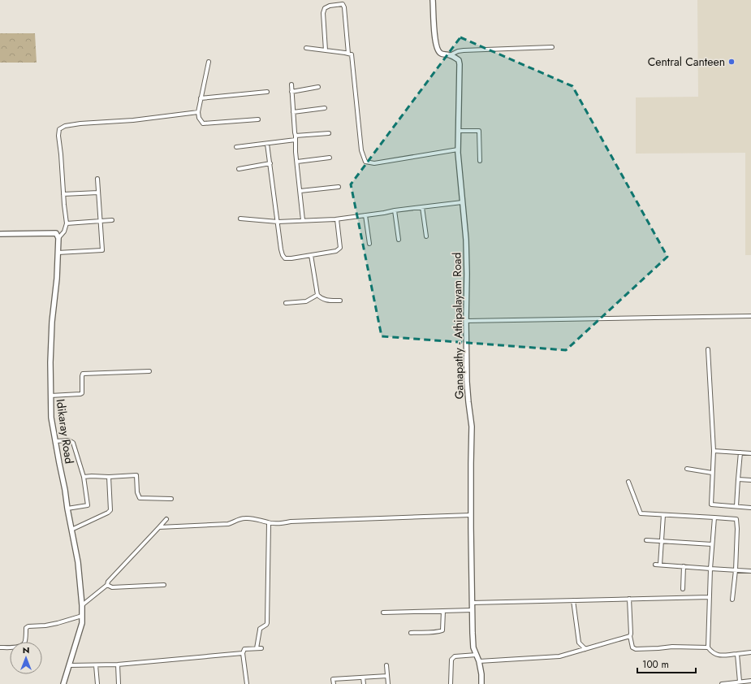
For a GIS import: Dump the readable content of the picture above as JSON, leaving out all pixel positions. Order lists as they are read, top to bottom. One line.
{"streets":{"main road":["Ganapathy - Athipalayam Road","Idikaray Road"]},"places":["Central Canteen"],"scale_bar":"100 m","north":"top"}
